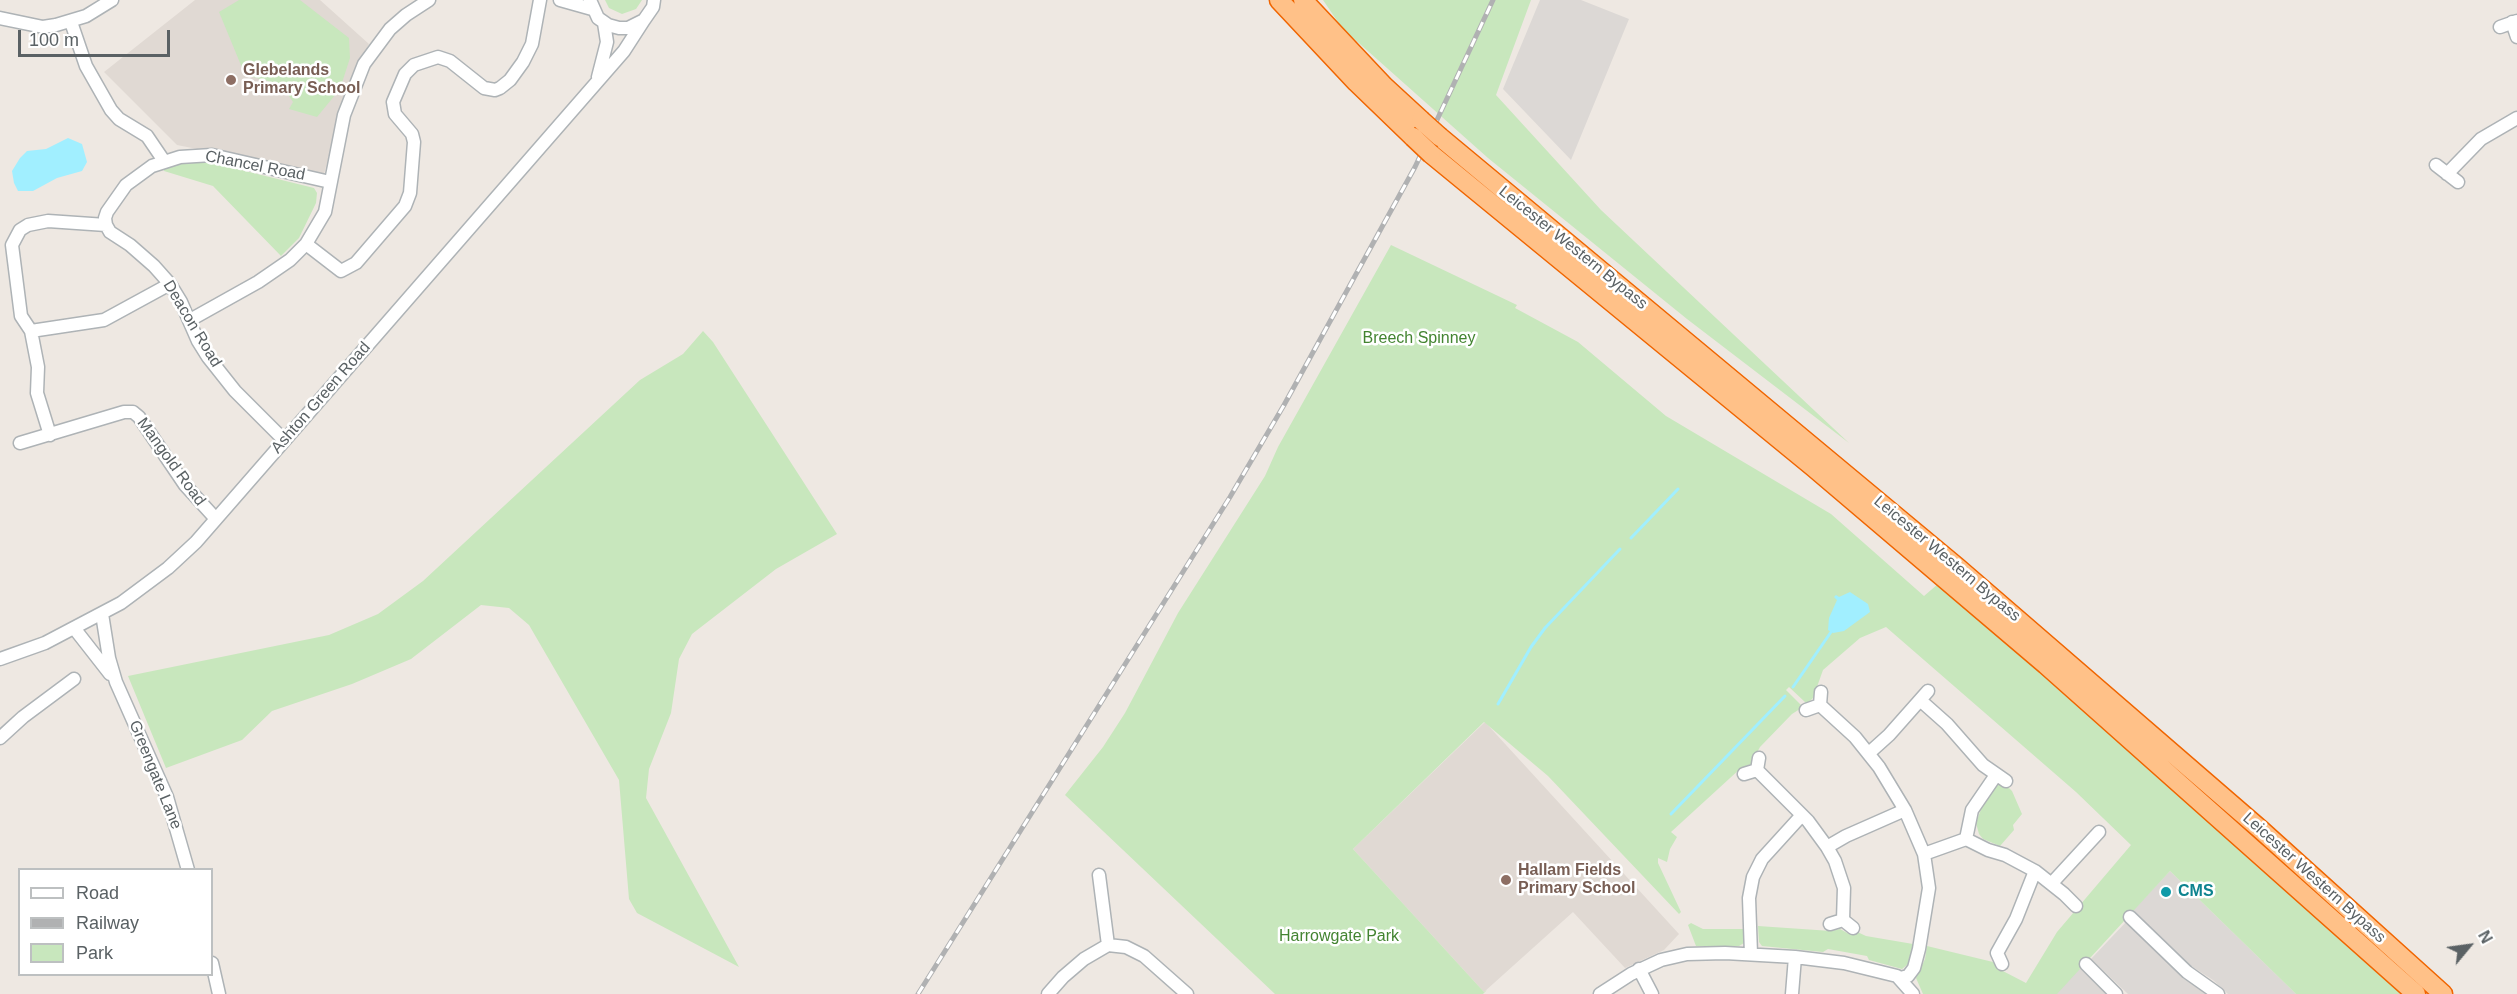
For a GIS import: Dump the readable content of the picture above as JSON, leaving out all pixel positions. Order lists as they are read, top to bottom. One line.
{"streets":{"highway":["Leicester Western Bypass"],"street":["Chancel Road","Deacon Road","Ashton Green Road","Mangold Road","Greengate Lane"]},"crossings":[["Chancel Road","Deacon Road"],["Deacon Road","Ashton Green Road"],["Ashton Green Road","Mangold Road"],["Ashton Green Road","Greengate Lane"]],"parks":["Breech Spinney","Harrowgate Park"],"places":["Glebelands Primary School","Hallam Fields Primary School","CMS"],"legend":["Road","Railway","Park"],"scale_bar":"100 m","north":"top right"}
